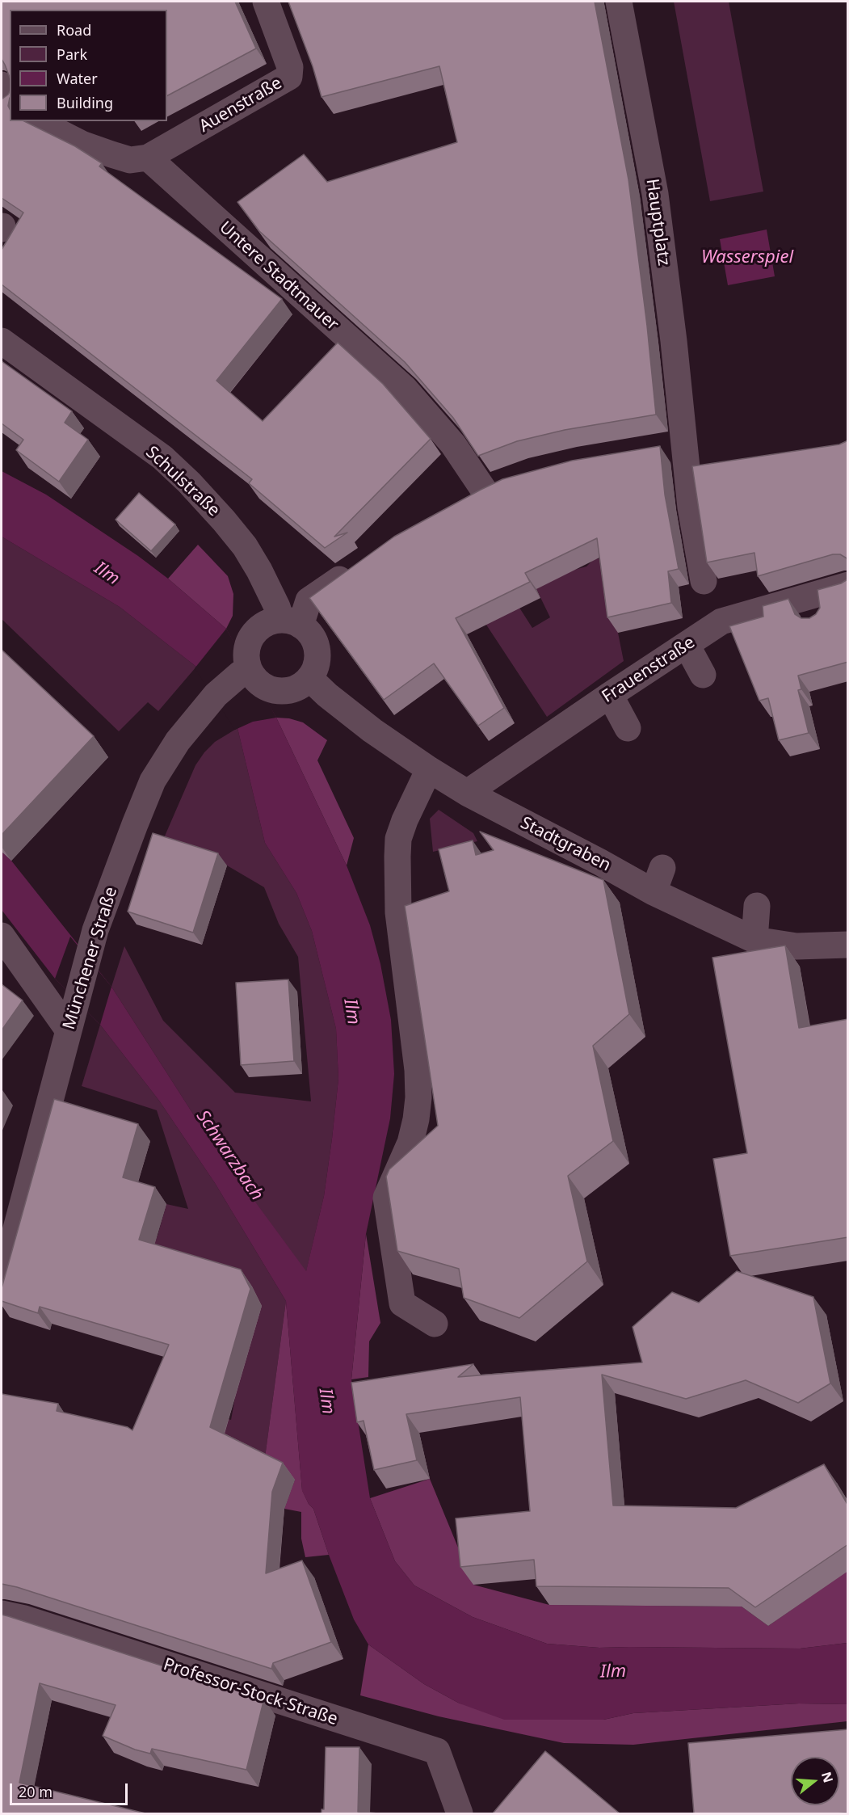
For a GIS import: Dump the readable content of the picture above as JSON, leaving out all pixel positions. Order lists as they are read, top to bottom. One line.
{"streets":{"street":["Auenstraße","Hauptplatz","Untere Stadtmauer","Schulstraße","Frauenstraße","Stadtgraben","Münchener Straße","Professor-Stock-Straße"]},"crossings":[["Auenstraße","Untere Stadtmauer"],["Schulstraße","Stadtgraben"],["Schulstraße","Münchener Straße"],["Frauenstraße","Stadtgraben"],["Stadtgraben","Münchener Straße"]],"water":["Wasserspiel","Ilm","Schwarzbach"],"legend":["Road","Park","Water","Building"],"scale_bar":"20 m","north":"right"}
